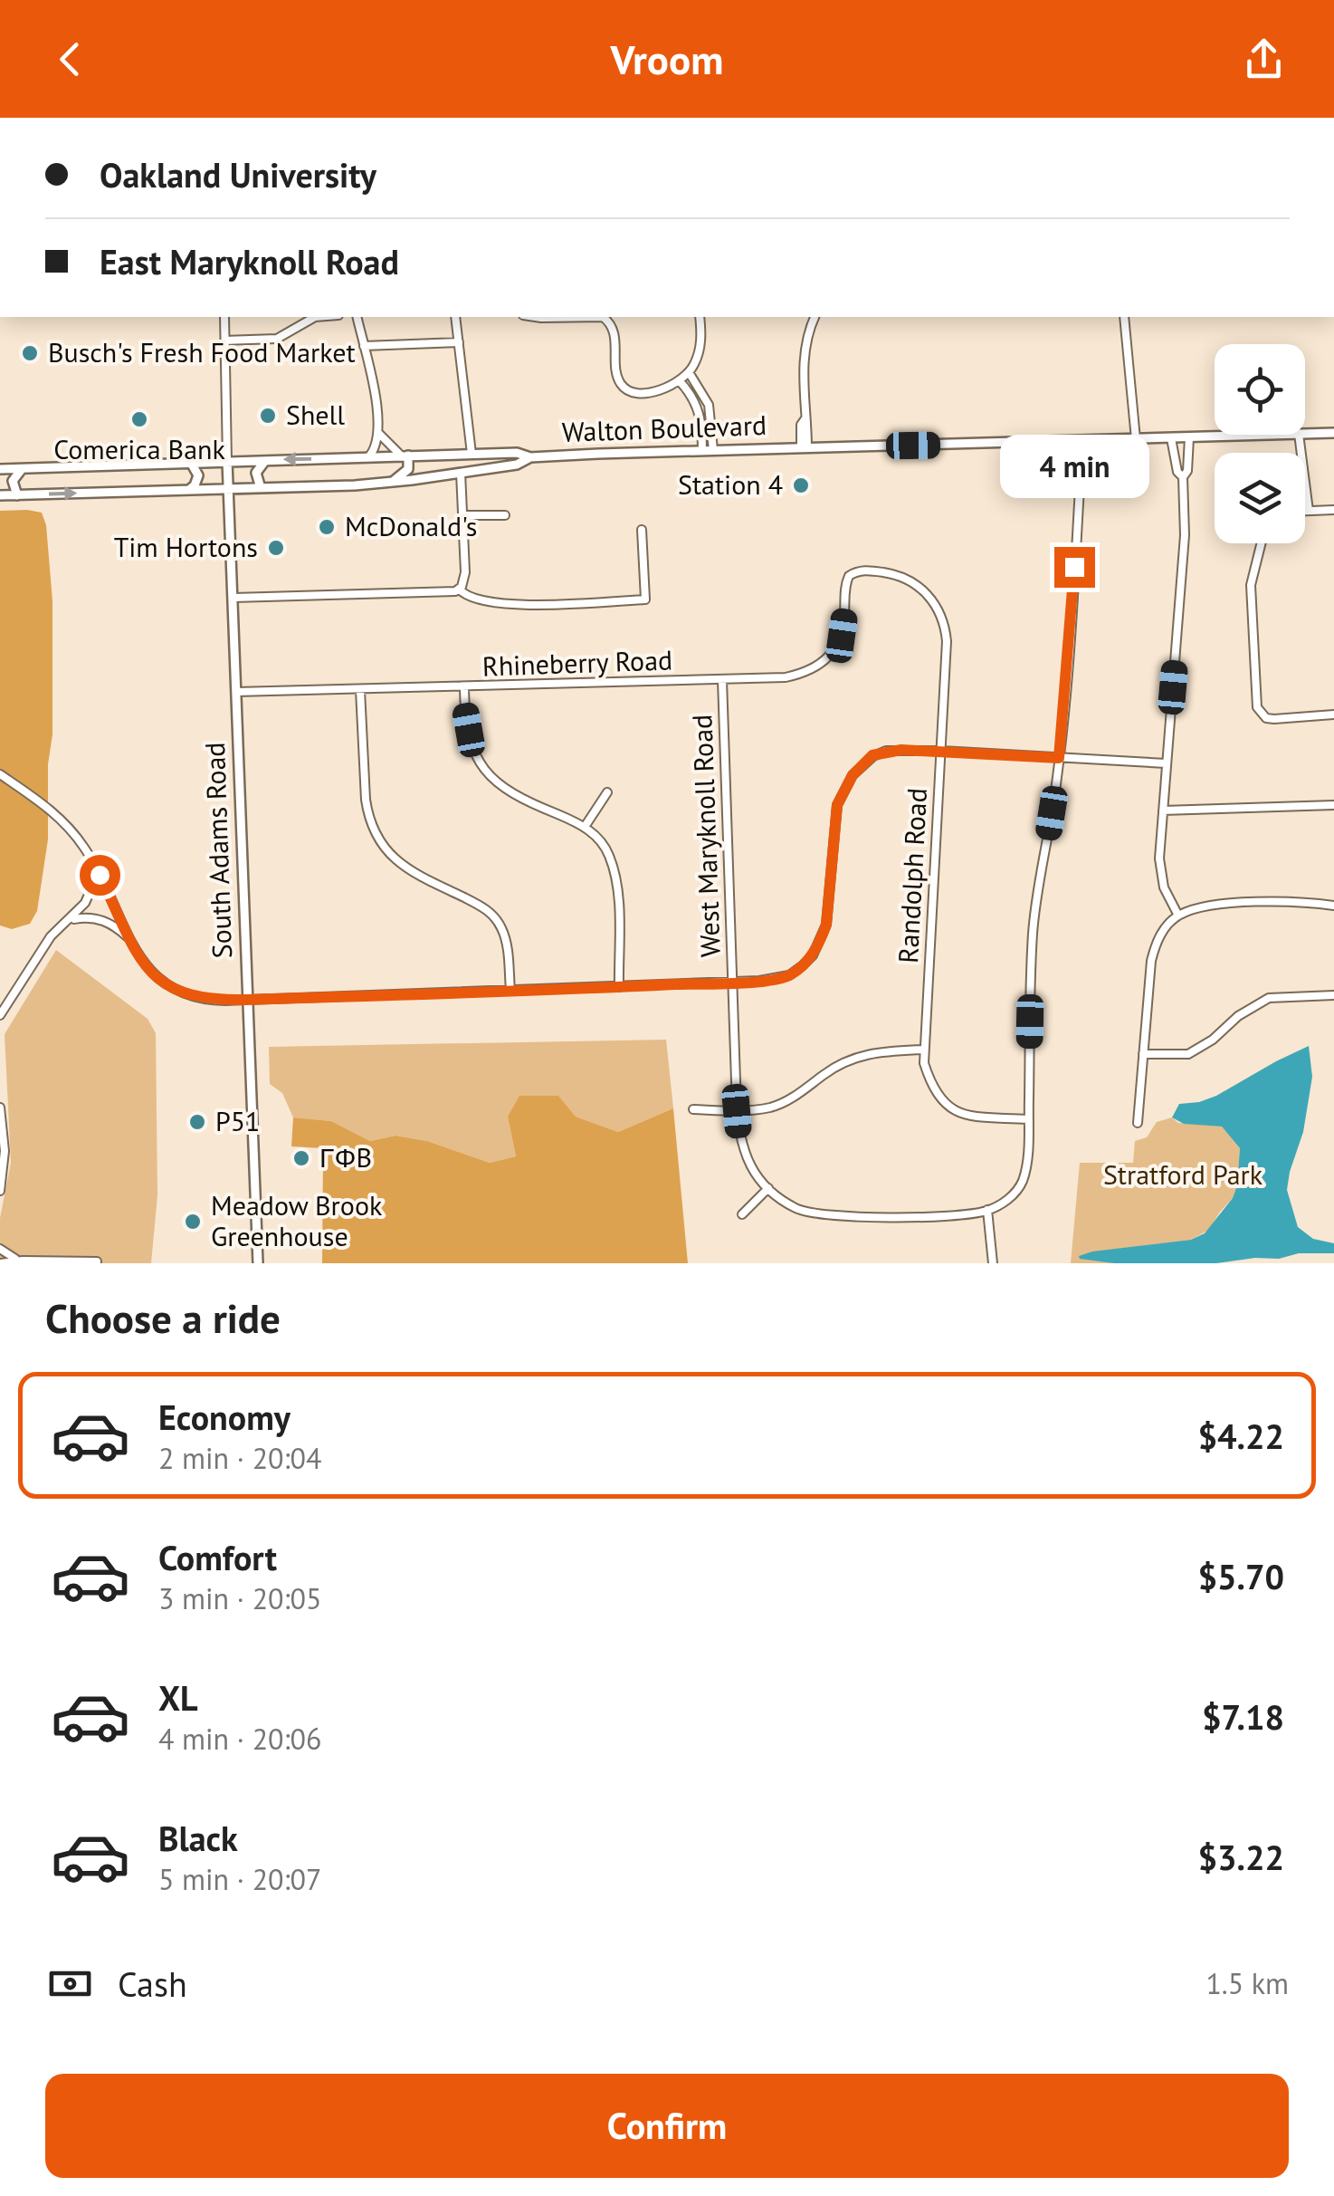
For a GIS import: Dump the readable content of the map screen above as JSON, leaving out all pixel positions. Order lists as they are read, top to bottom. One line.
{"streets":{"main road":["Walton Boulevard","South Adams Road"],"street":["Rhineberry Road","West Maryknoll Road","Randolph Road"]},"crossings":[["Walton Boulevard","South Adams Road"],["Rhineberry Road","West Maryknoll Road"],["Rhineberry Road","South Adams Road"],["Rhineberry Road","Randolph Road"]],"parks":["Stratford Park"],"places":["Busch's Fresh Food Market","Shell","Comerica Bank","Station 4","McDonald's","Tim Hortons","P51","ΓΦB","Meadow Brook Greenhouse"],"page":{"header":"Vroom","banner":["Oakland University","East Maryknoll Road"],"bubble":"4 min","heading":"Choose a ride","list":[{"name":"Economy","note":"2 min · 20:04","value":"$4.22"},{"name":"Comfort","note":"3 min · 20:05","value":"$5.70"},{"name":"XL","note":"4 min · 20:06","value":"$7.18"},{"name":"Black","note":"5 min · 20:07","value":"$3.22"}],"pay":["Cash","1.5 km"],"buttons":"Confirm"}}
